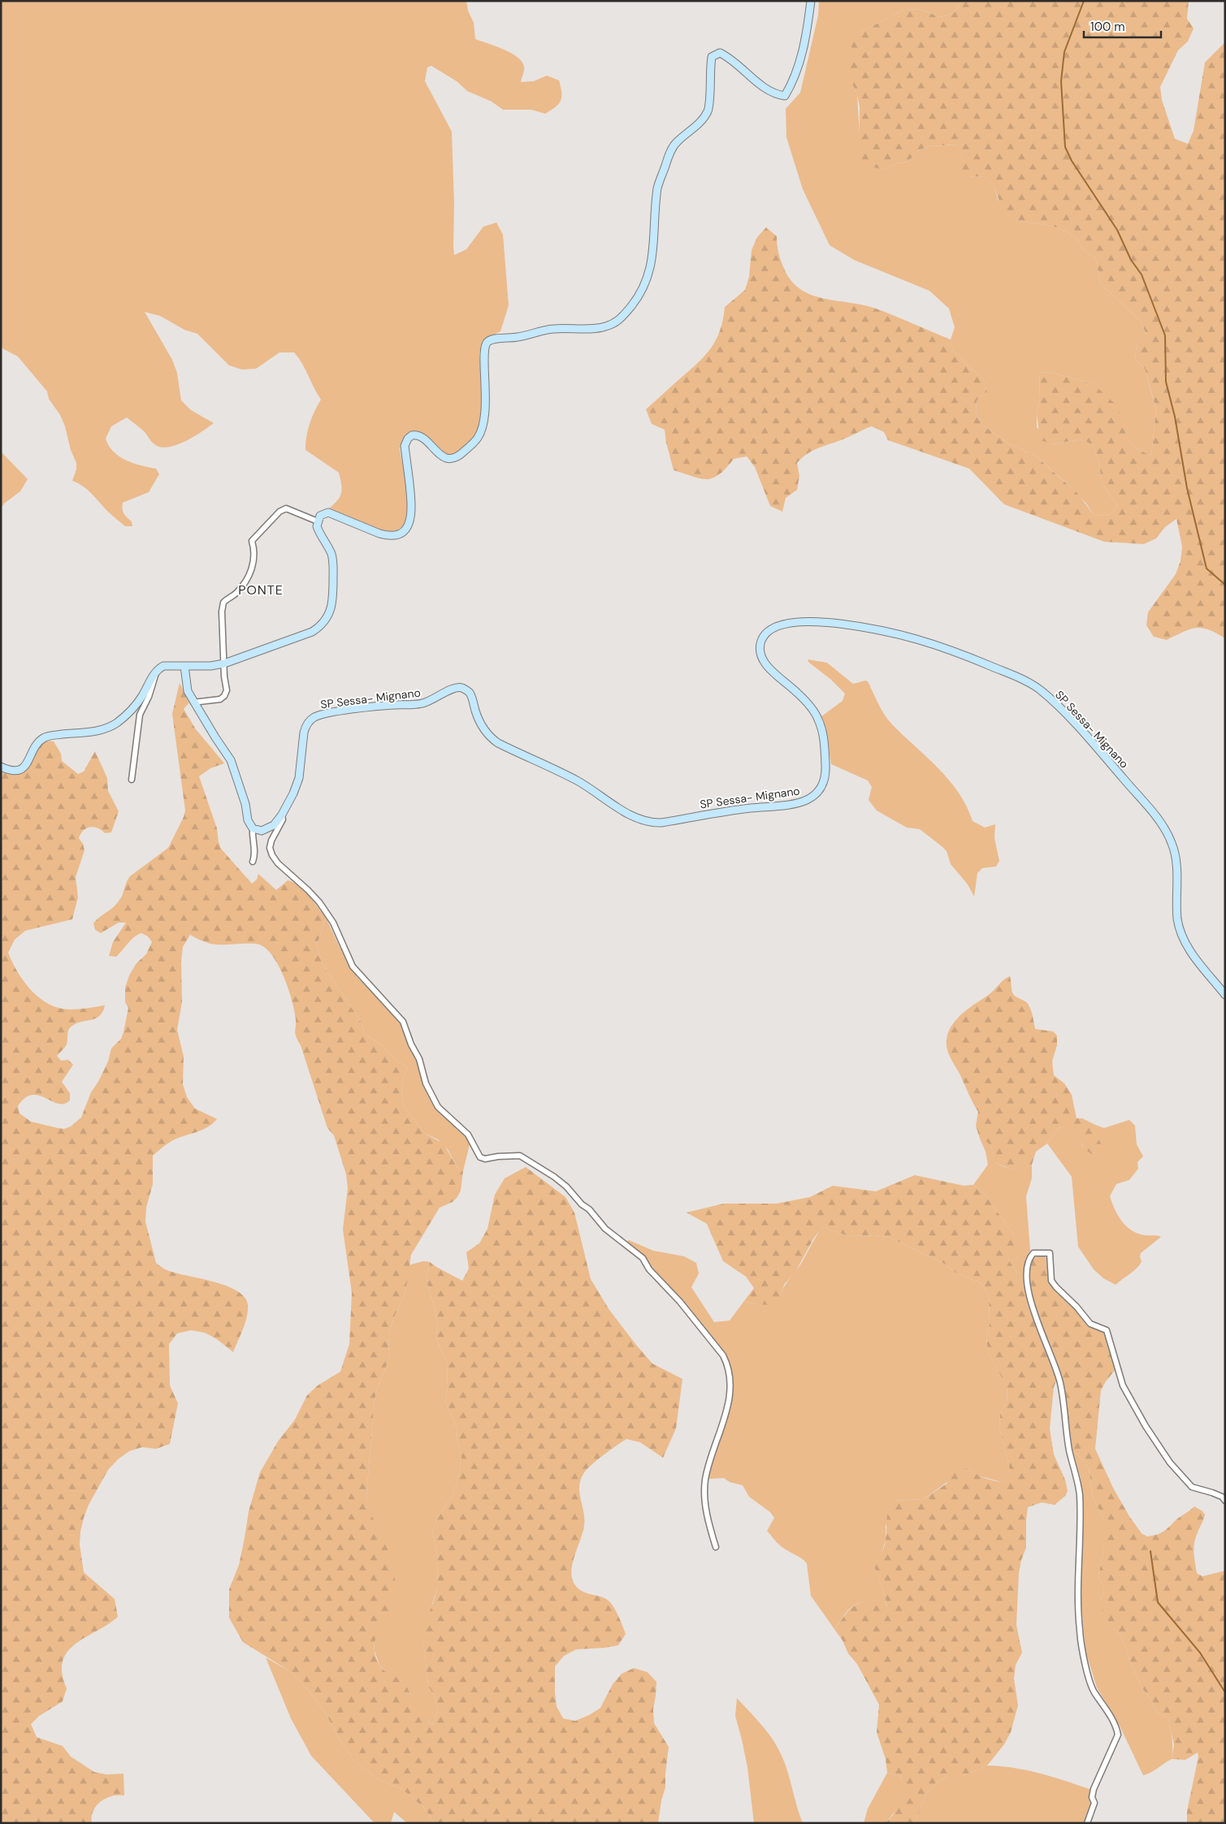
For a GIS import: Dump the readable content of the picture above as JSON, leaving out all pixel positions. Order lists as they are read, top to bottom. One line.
{"streets":{"street":["SP Sessa- Mignano"]},"districts":["PONTE"],"scale_bar":"100 m"}
